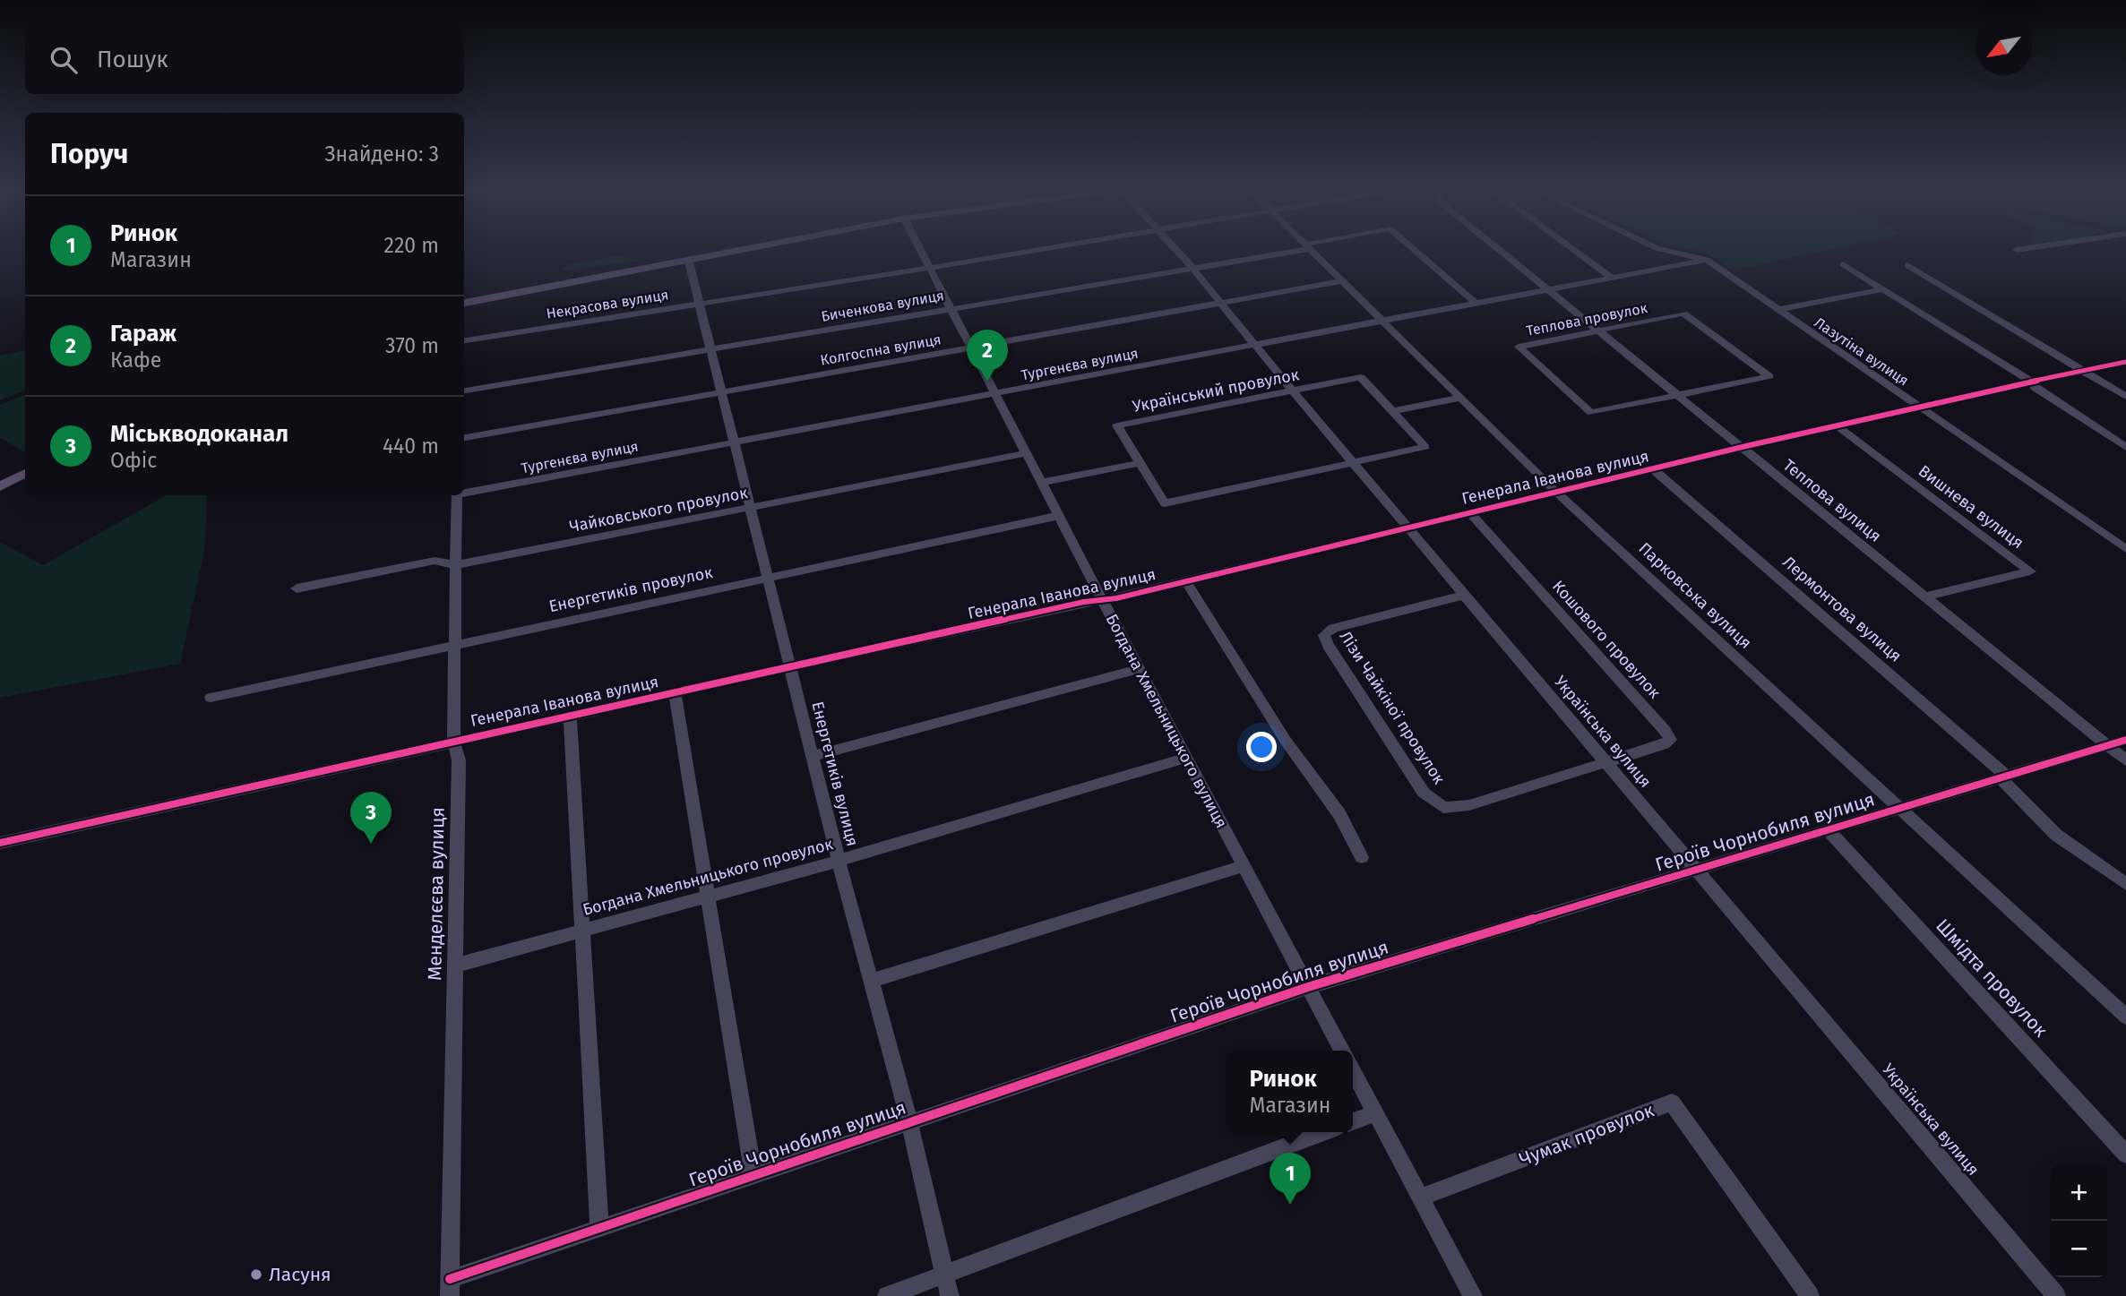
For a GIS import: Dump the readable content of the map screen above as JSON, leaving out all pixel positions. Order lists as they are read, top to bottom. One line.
{"streets":{"street":["Некрасова вулиця","Биченкова вулиця","Теплова провулок","Колгоспна вулиця","Лазутіна вулиця","Тургенєва вулиця","Український провулок","Генерала Іванова вулиця","Теплова вулиця","Вишнева вулиця","Чайковського провулок","Енергетиків провулок","Парковська вулиця","Лермонтова вулиця","Кошового провулок","Лізи Чайкіної провулок","Богдана Хмельницького вулиця","Українська вулиця","Енергетиків вулиця","Героїв Чорнобиля вулиця","Богдана Хмельницького провулок","Менделєєва вулиця","Шмідта провулок","Чумак провулок"]},"crossings":[["Некрасова вулиця","Богдана Хмельницького вулиця"],["Некрасова вулиця","Енергетиків вулиця"],["Биченкова вулиця","Тургенєва вулиця"],["Биченкова вулиця","Богдана Хмельницького вулиця"],["Биченкова вулиця","Українська вулиця"],["Биченкова вулиця","Енергетиків вулиця"],["Теплова провулок","Теплова вулиця"],["Колгоспна вулиця","Парковська вулиця"],["Колгоспна вулиця","Богдана Хмельницького вулиця"],["Колгоспна вулиця","Українська вулиця"],["Колгоспна вулиця","Енергетиків вулиця"],["Лазутіна вулиця","Тургенєва вулиця"],["Лазутіна вулиця","Генерала Іванова вулиця"],["Тургенєва вулиця","Теплова вулиця"],["Тургенєва вулиця","Парковська вулиця"],["Тургенєва вулиця","Богдана Хмельницького вулиця"],["Тургенєва вулиця","Українська вулиця"],["Тургенєва вулиця","Енергетиків вулиця"],["Український провулок","Українська вулиця"],["Генерала Іванова вулиця","Теплова вулиця"],["Генерала Іванова вулиця","Вишнева вулиця"],["Генерала Іванова вулиця","Парковська вулиця"],["Генерала Іванова вулиця","Лермонтова вулиця"],["Генерала Іванова вулиця","Кошового провулок"],["Генерала Іванова вулиця","Богдана Хмельницького вулиця"],["Генерала Іванова вулиця","Українська вулиця"],["Генерала Іванова вулиця","Енергетиків вулиця"],["Генерала Іванова вулиця","Менделєєва вулиця"],["Теплова вулиця","Вишнева вулиця"],["Теплова вулиця","Героїв Чорнобиля вулиця"],["Чайковського провулок","Богдана Хмельницького вулиця"],["Чайковського провулок","Енергетиків вулиця"],["Чайковського провулок","Менделєєва вулиця"],["Енергетиків провулок","Богдана Хмельницького вулиця"],["Енергетиків провулок","Енергетиків вулиця"],["Енергетиків провулок","Менделєєва вулиця"],["Парковська вулиця","Героїв Чорнобиля вулиця"],["Лермонтова вулиця","Героїв Чорнобиля вулиця"],["Кошового провулок","Лізи Чайкіної провулок"],["Кошового провулок","Українська вулиця"],["Лізи Чайкіної провулок","Українська вулиця"],["Богдана Хмельницького вулиця","Героїв Чорнобиля вулиця"],["Богдана Хмельницького вулиця","Богдана Хмельницького провулок"],["Українська вулиця","Героїв Чорнобиля вулиця"],["Енергетиків вулиця","Героїв Чорнобиля вулиця"],["Енергетиків вулиця","Богдана Хмельницького провулок"],["Героїв Чорнобиля вулиця","Менделєєва вулиця"],["Героїв Чорнобиля вулиця","Шмідта провулок"],["Богдана Хмельницького провулок","Менделєєва вулиця"]],"places":["Ласуня"],"north":"bottom left","page":{"search":"Пошук","heading":["Поруч","Знайдено: 3"],"list":[{"mark":"1","name":"Ринок","note":"Магазин","value":"220 m"},{"mark":"2","name":"Гараж","note":"Кафе","value":"370 m"},{"mark":"3","name":"Міськводоканал","note":"Офіс","value":"440 m"}],"pins":["2","3","1"],"popup":["Ринок","Магазин"],"map_buttons":["+","−"]}}
